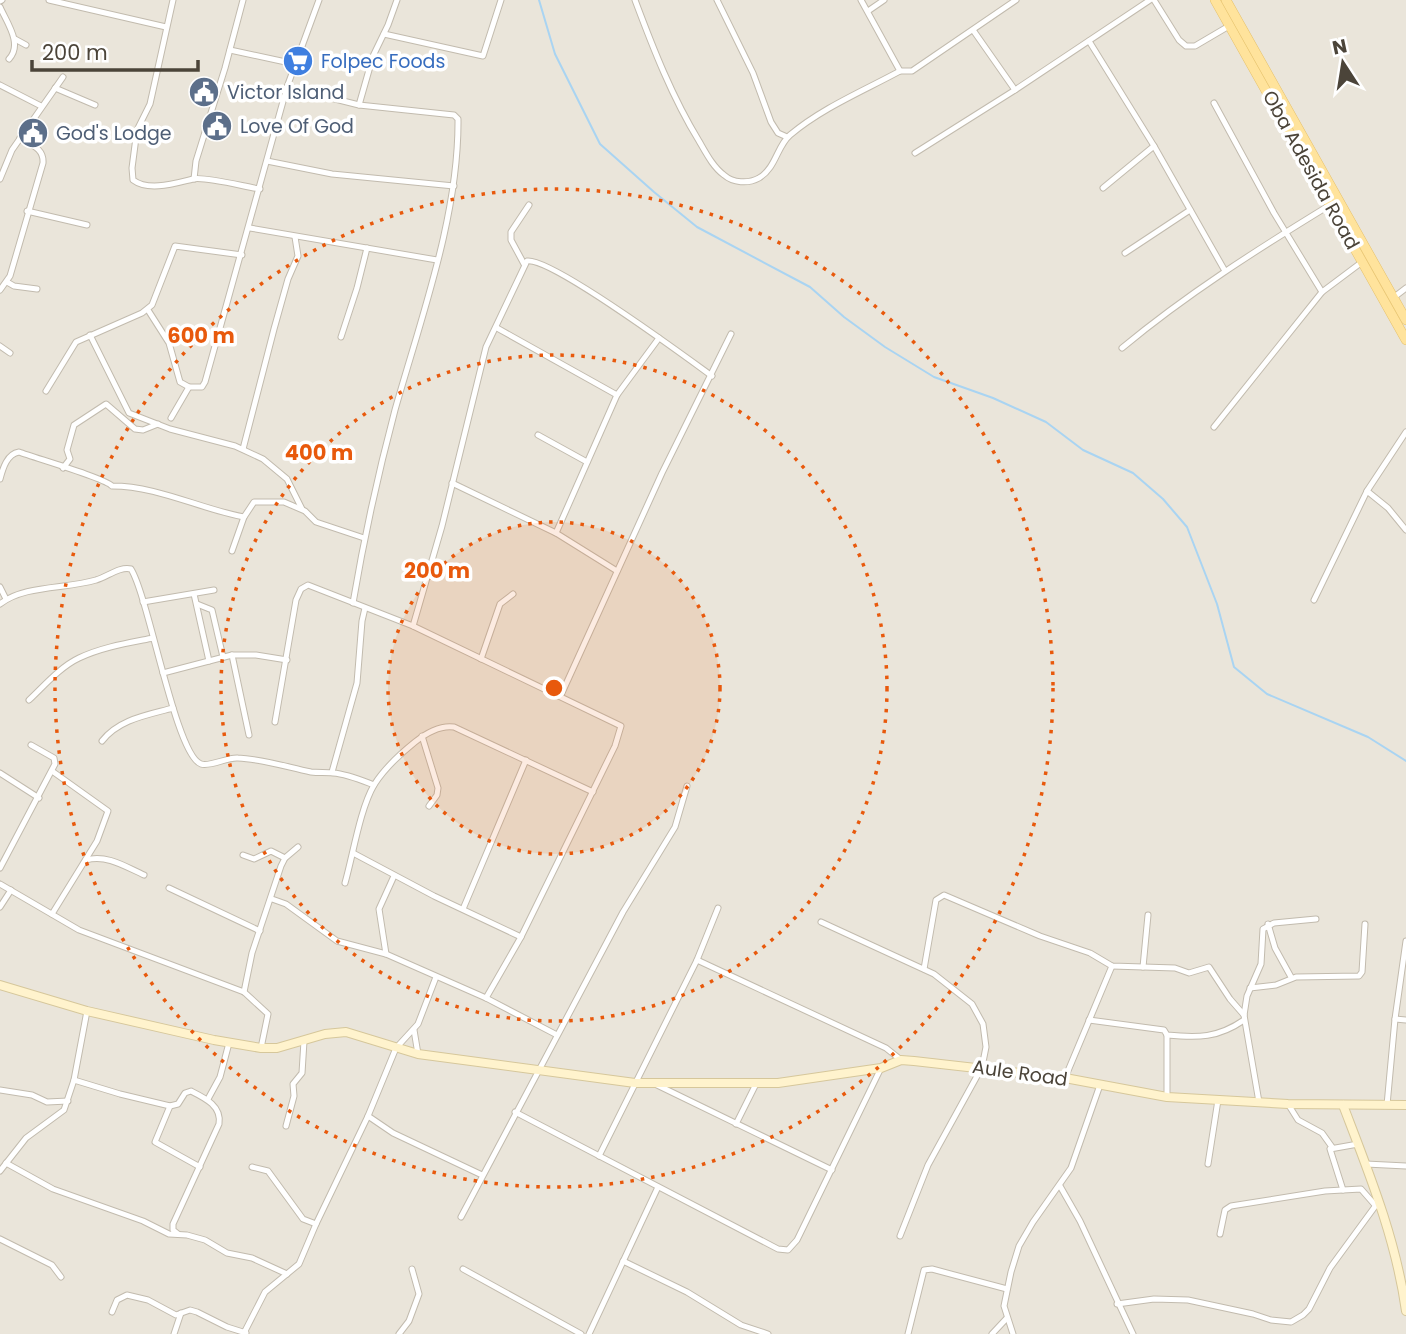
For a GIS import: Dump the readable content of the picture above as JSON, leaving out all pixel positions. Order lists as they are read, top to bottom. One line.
{"streets":{"main road":["Oba Adesida Road"],"street":["Aule Road"]},"places":{"supermarket":["Folpec Foods"],"public building":["Victor Island","Love Of God","God's Lodge"]},"scale_bar":"200 m","north":"top","rings":["600 m","400 m","200 m"]}
